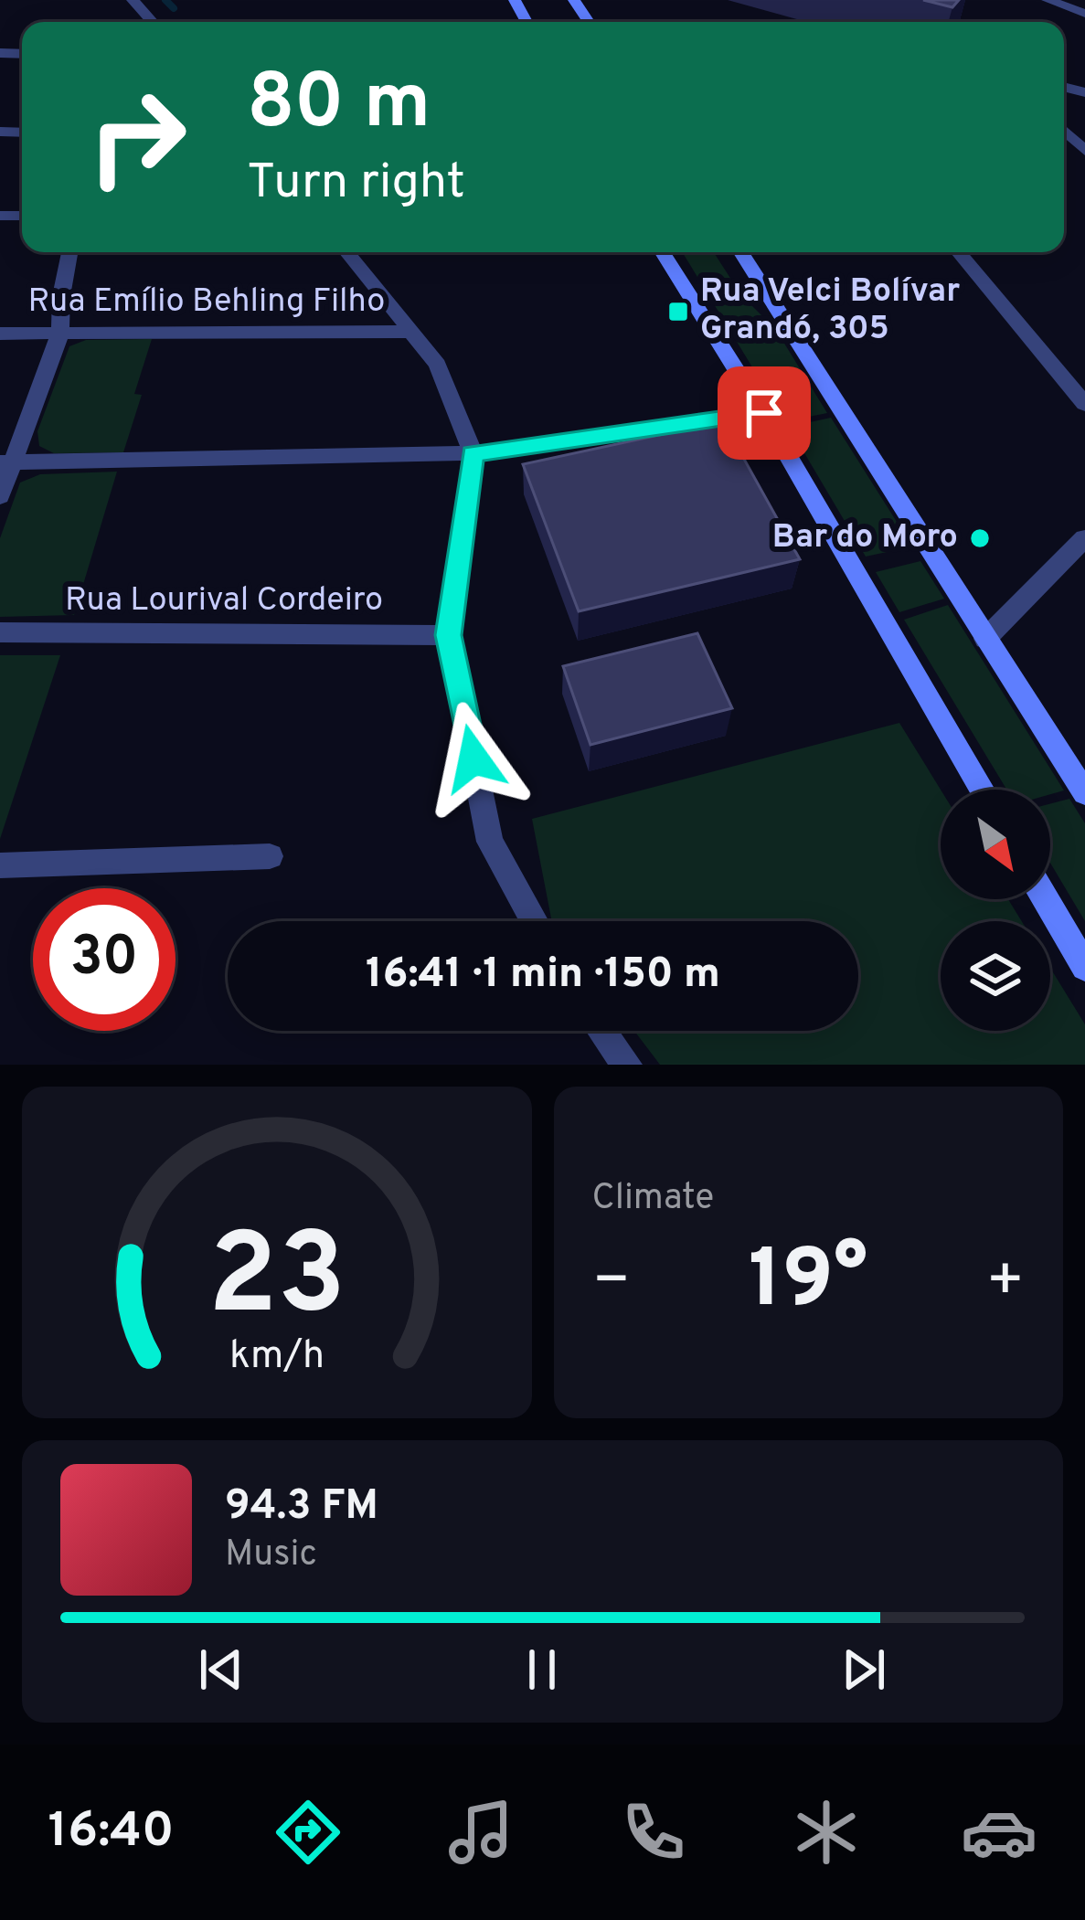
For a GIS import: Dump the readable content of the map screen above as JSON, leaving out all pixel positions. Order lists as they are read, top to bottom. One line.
{"streets":{"street":["Rua Emílio Behling Filho","Rua Lourival Cordeiro"]},"places":{"transit":["Rua Velci Bolívar Grandó, 305"],"other":["Bar do Moro"]},"north":"bottom right","page":{"turn":["80 m","Turn right"],"limit":"30","trip":"16:41 · 1 min · 150 m","tile":"Climate","heat":["−","19°","+"],"song":["94.3 FM","Music"],"tabs":"16:40","gauge":["23","km/h"]}}
